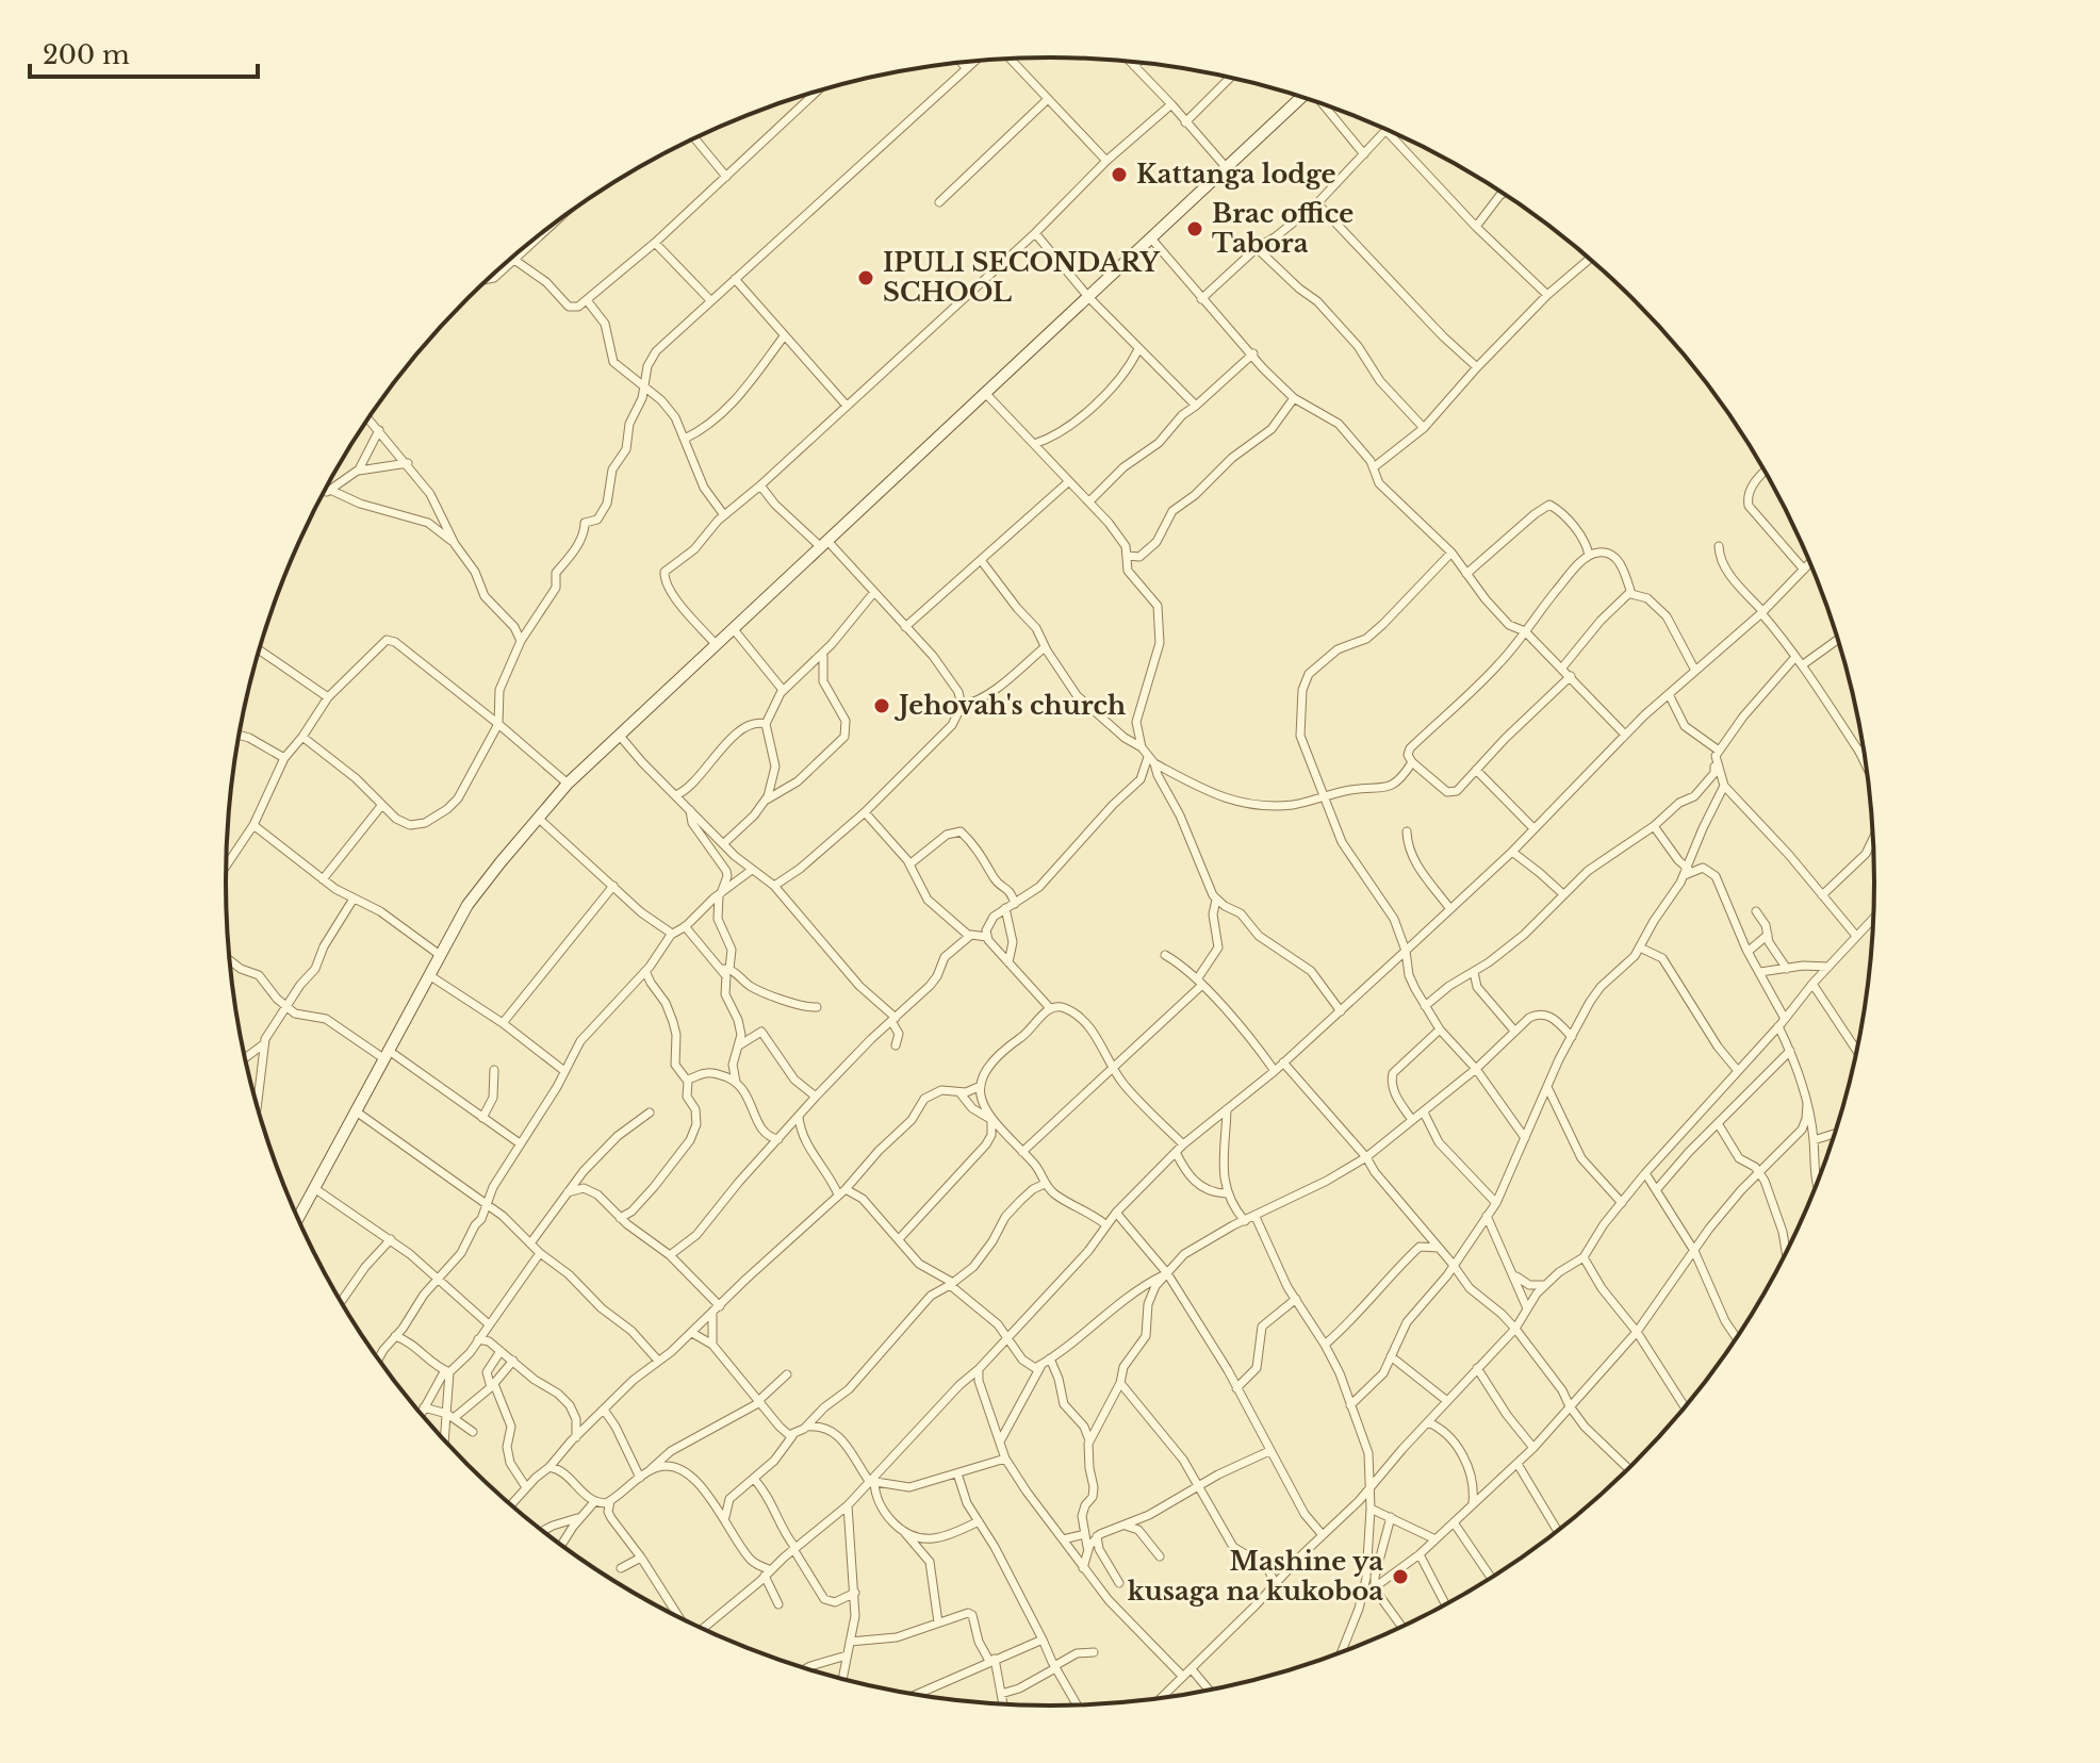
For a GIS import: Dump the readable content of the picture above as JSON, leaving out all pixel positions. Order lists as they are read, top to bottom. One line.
{"places":["Kattanga lodge","Brac office Tabora","IPULI SECONDARY SCHOOL","Jehovah's church","Mashine ya kusaga na kukoboa"],"scale_bar":"200 m"}
